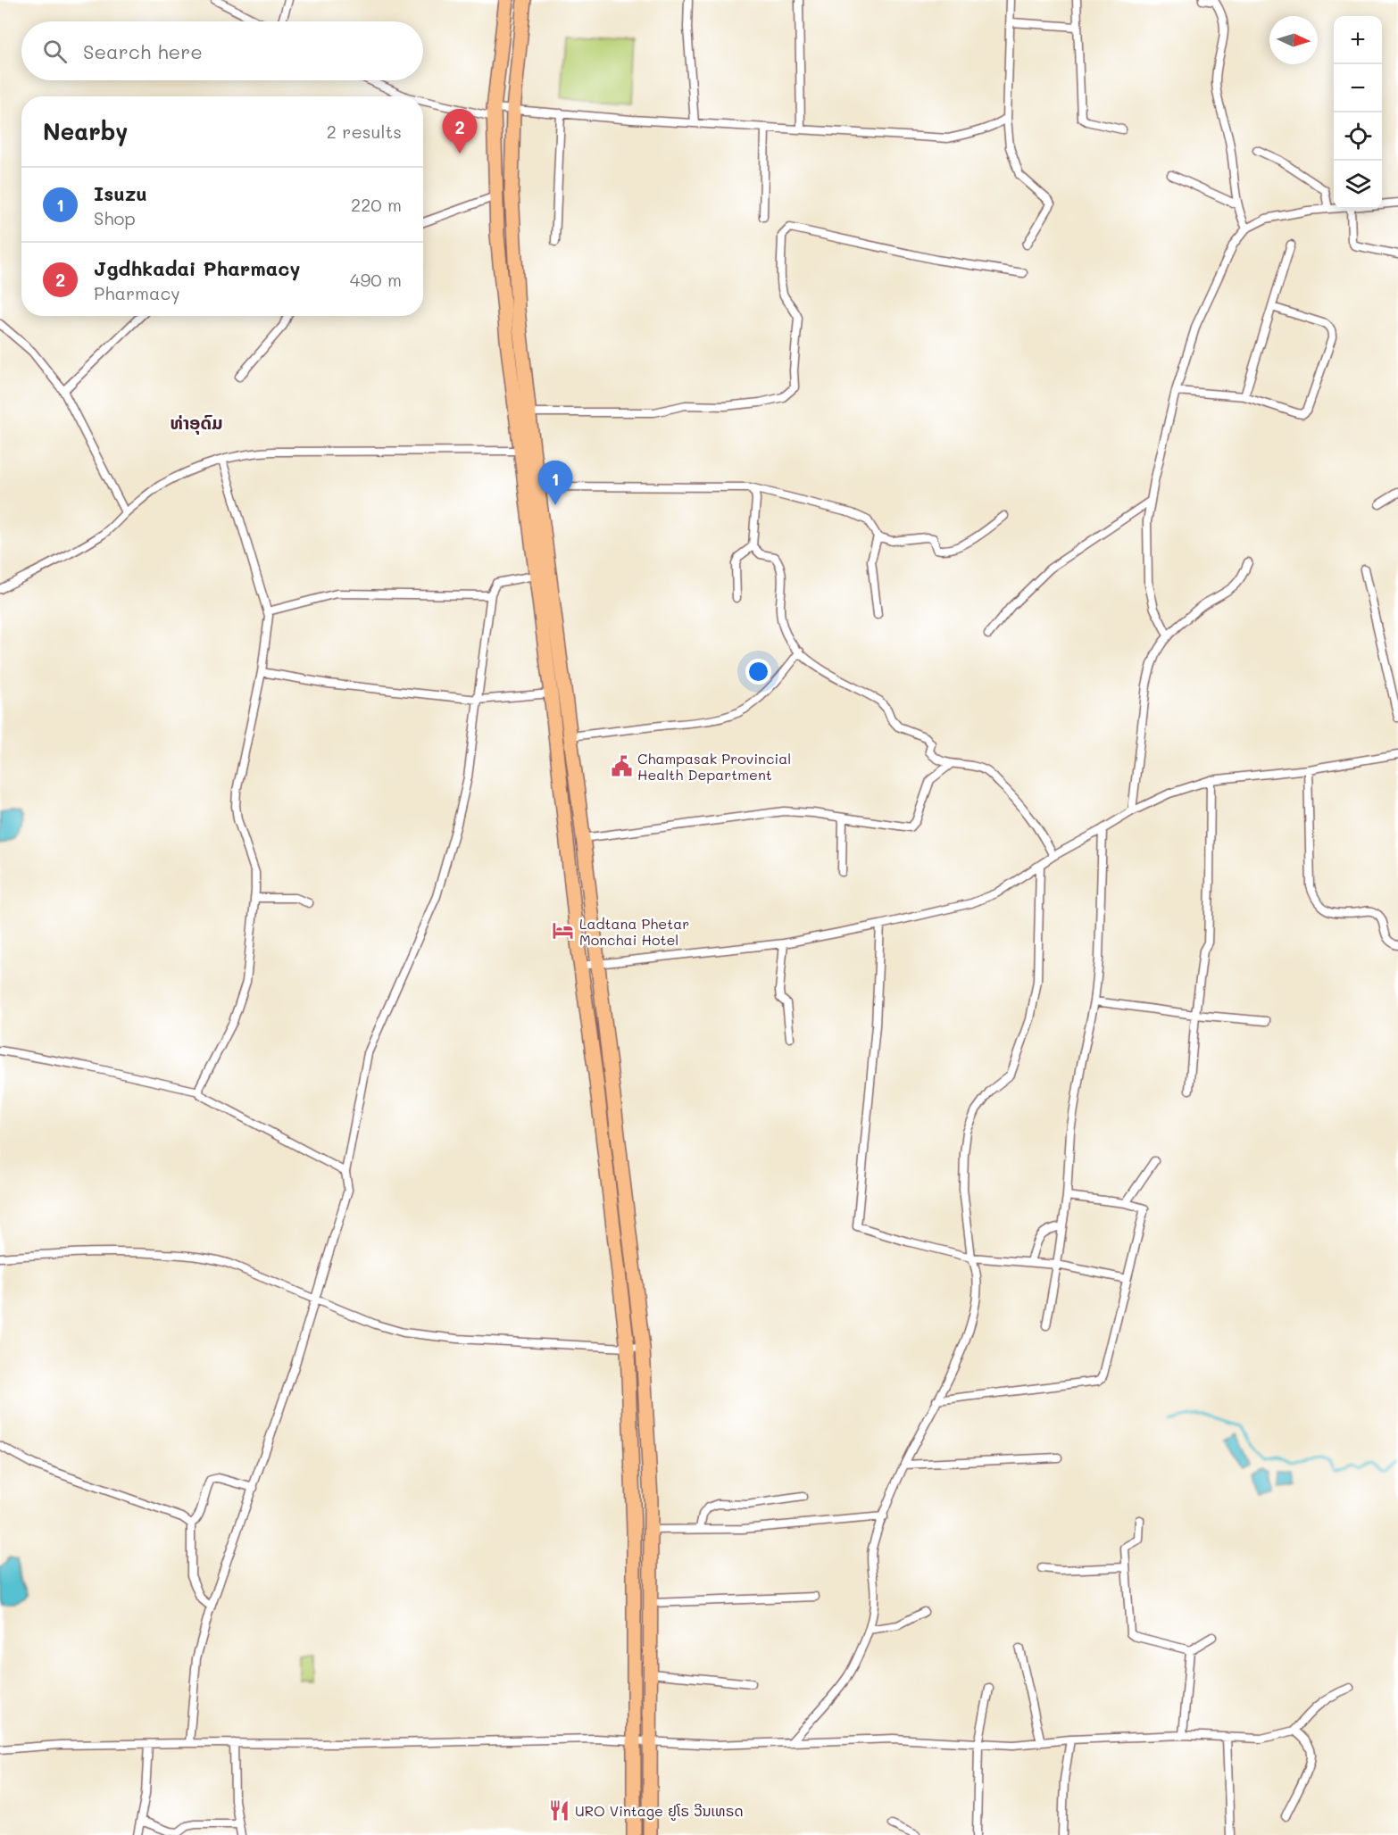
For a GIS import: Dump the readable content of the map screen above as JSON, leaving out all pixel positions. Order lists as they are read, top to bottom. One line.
{"districts":["ທ່າອຸດົມ"],"places":{"public building":["Champasak Provincial Health Department"],"hotel":["Ladtana Phetar Monchai Hotel"],"restaurant":["URO Vintage ຢູໂຣ ວີນເທຣດ"]},"north":"right","page":{"map_buttons":["+","−"],"search":"Search here","heading":["Nearby","2 results"],"pins":["2","1"],"list":[{"mark":"1","name":"Isuzu","note":"Shop","value":"220 m"},{"mark":"2","name":"Jgdhkadai Pharmacy","note":"Pharmacy","value":"490 m"}]}}
